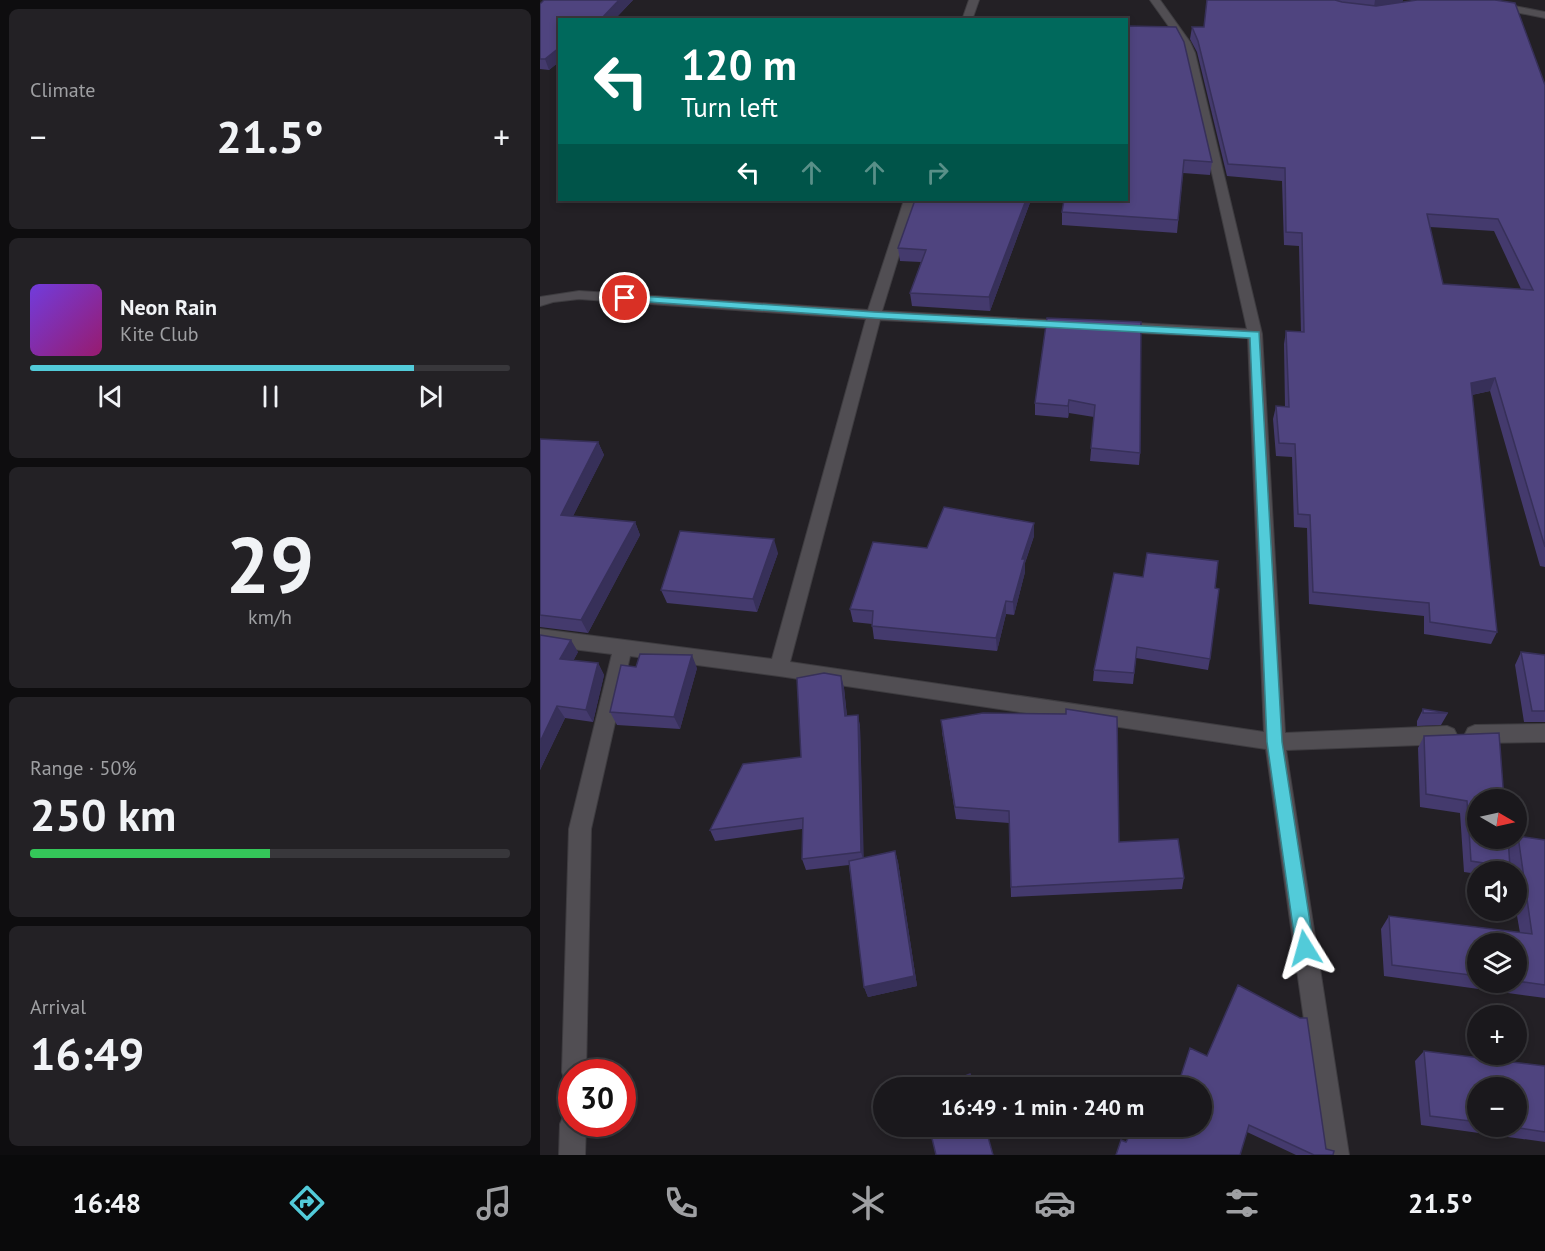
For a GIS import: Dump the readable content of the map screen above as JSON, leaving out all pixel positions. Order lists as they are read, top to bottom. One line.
{"north":"right","page":{"tile":["Climate",["29","km/h"],["Range · 50%","250 km"],["Arrival","16:49"]],"turn":["120 m","Turn left"],"heat":["−","21.5°","+"],"song":["Neon Rain","Kite Club"],"map_buttons":["+","−"],"limit":"30","trip":"16:49 · 1 min · 240 m","tabs":["16:48","21.5°"]}}
